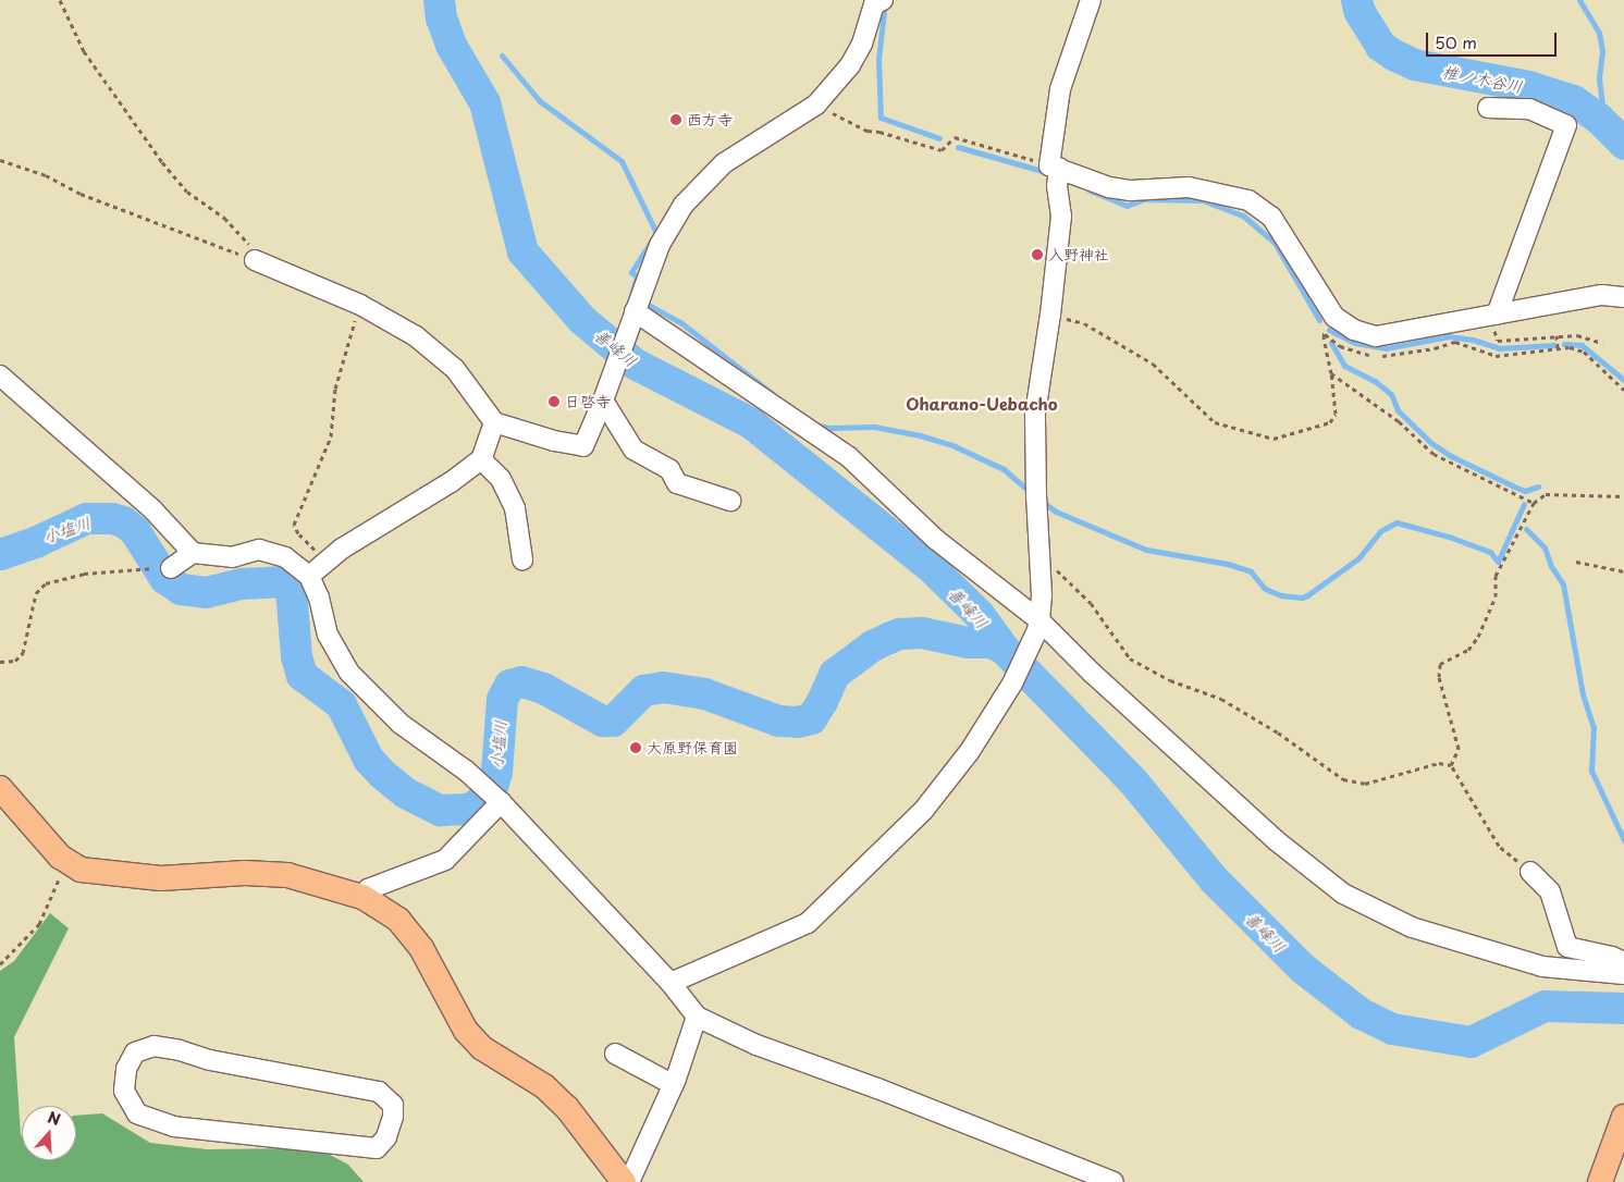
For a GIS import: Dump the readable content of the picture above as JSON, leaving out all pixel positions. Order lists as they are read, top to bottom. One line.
{"districts":["Oharano-Uebacho"],"water":["椎ノ木谷川","善峰川","小塩川"],"places":["西方寺","入野神社","日啓寺","大原野保育園"],"scale_bar":"50 m","north":"top"}
